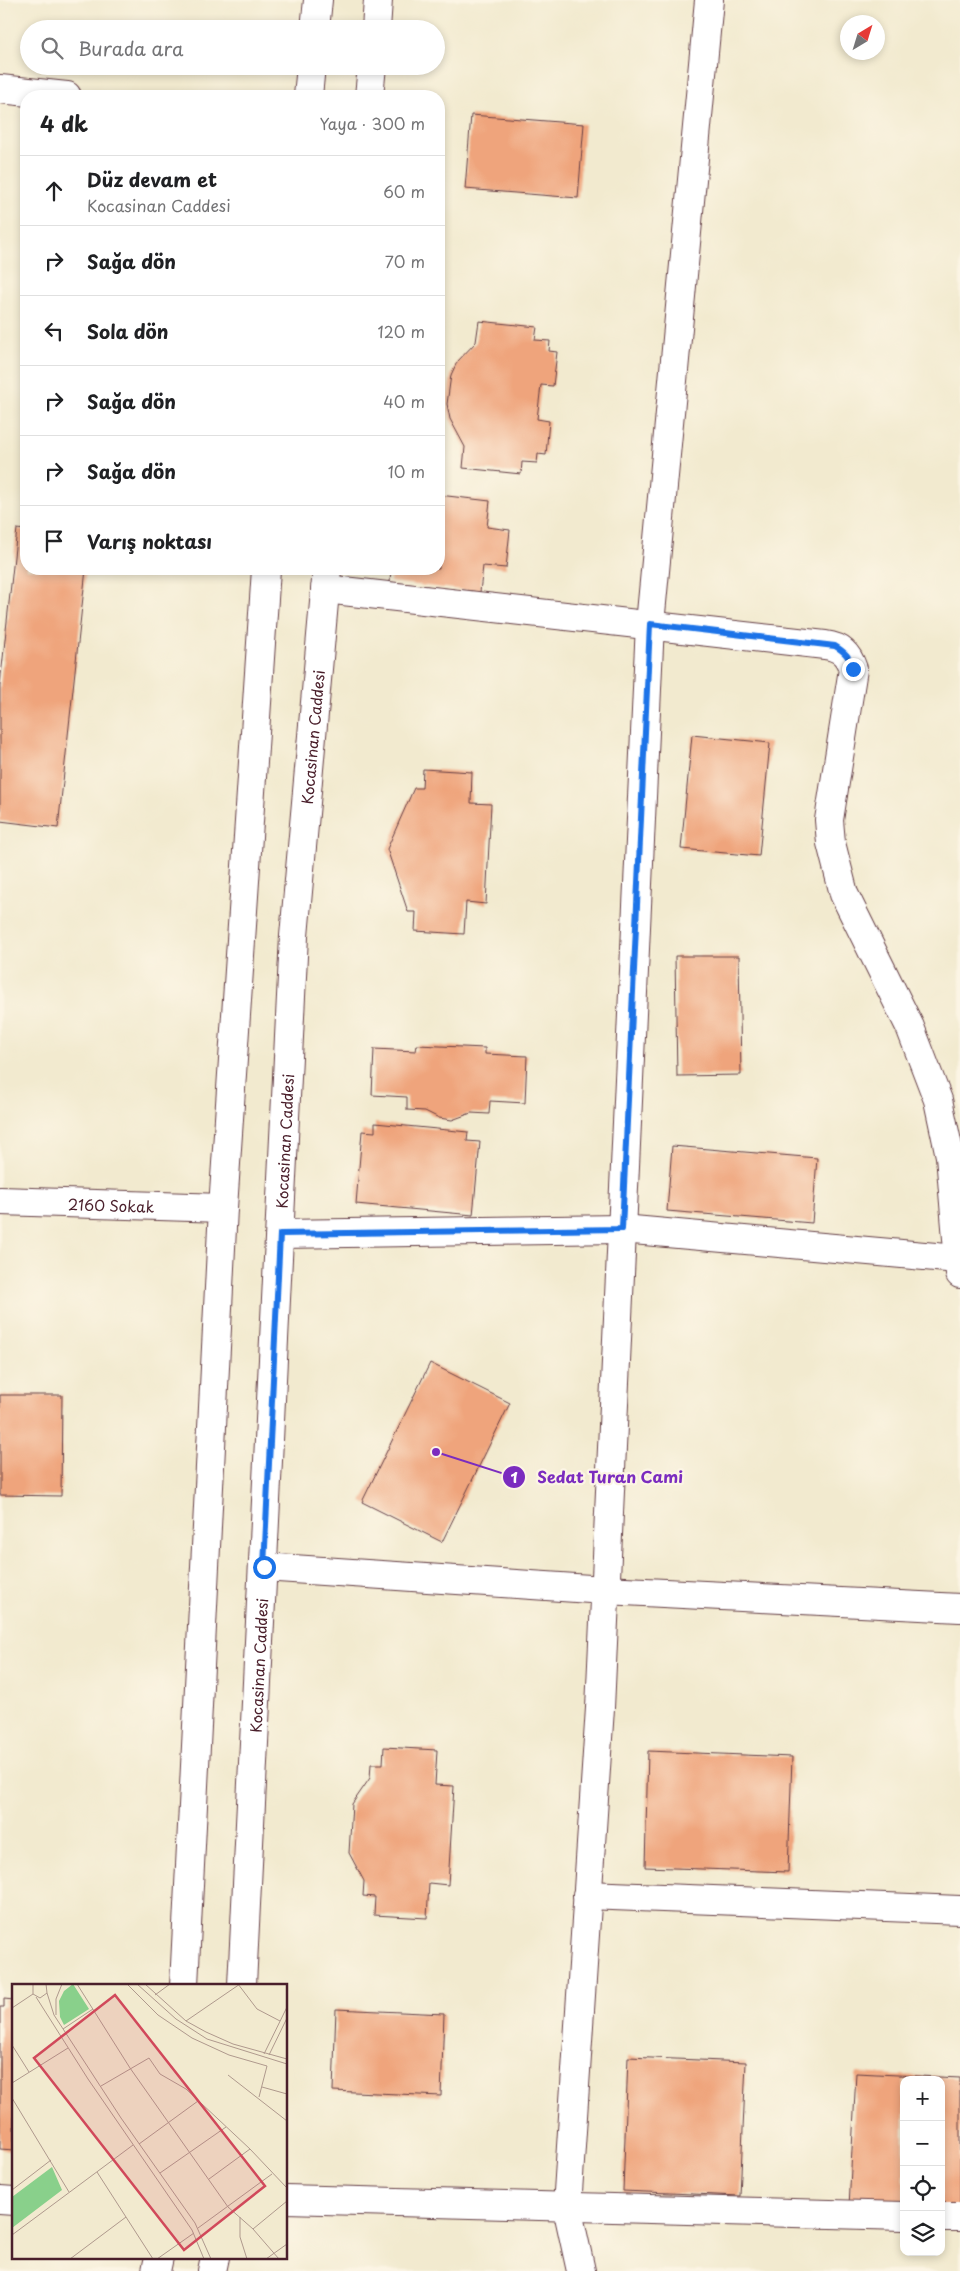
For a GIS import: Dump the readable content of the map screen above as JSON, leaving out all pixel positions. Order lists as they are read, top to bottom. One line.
{"streets":{"street":["Kocasinan Caddesi","2160 Sokak"]},"places":["Sedat Turan Cami"],"north":"top right","page":{"search":"Burada ara","heading":["4 dk","Yaya · 300 m"],"list":[["Düz devam et","Kocasinan Caddesi","60 m"],["Sağa dön","70 m"],["Sola dön","120 m"],["Sağa dön","40 m"],["Sağa dön","10 m"],"Varış noktası"],"map_buttons":["+","−"]}}
